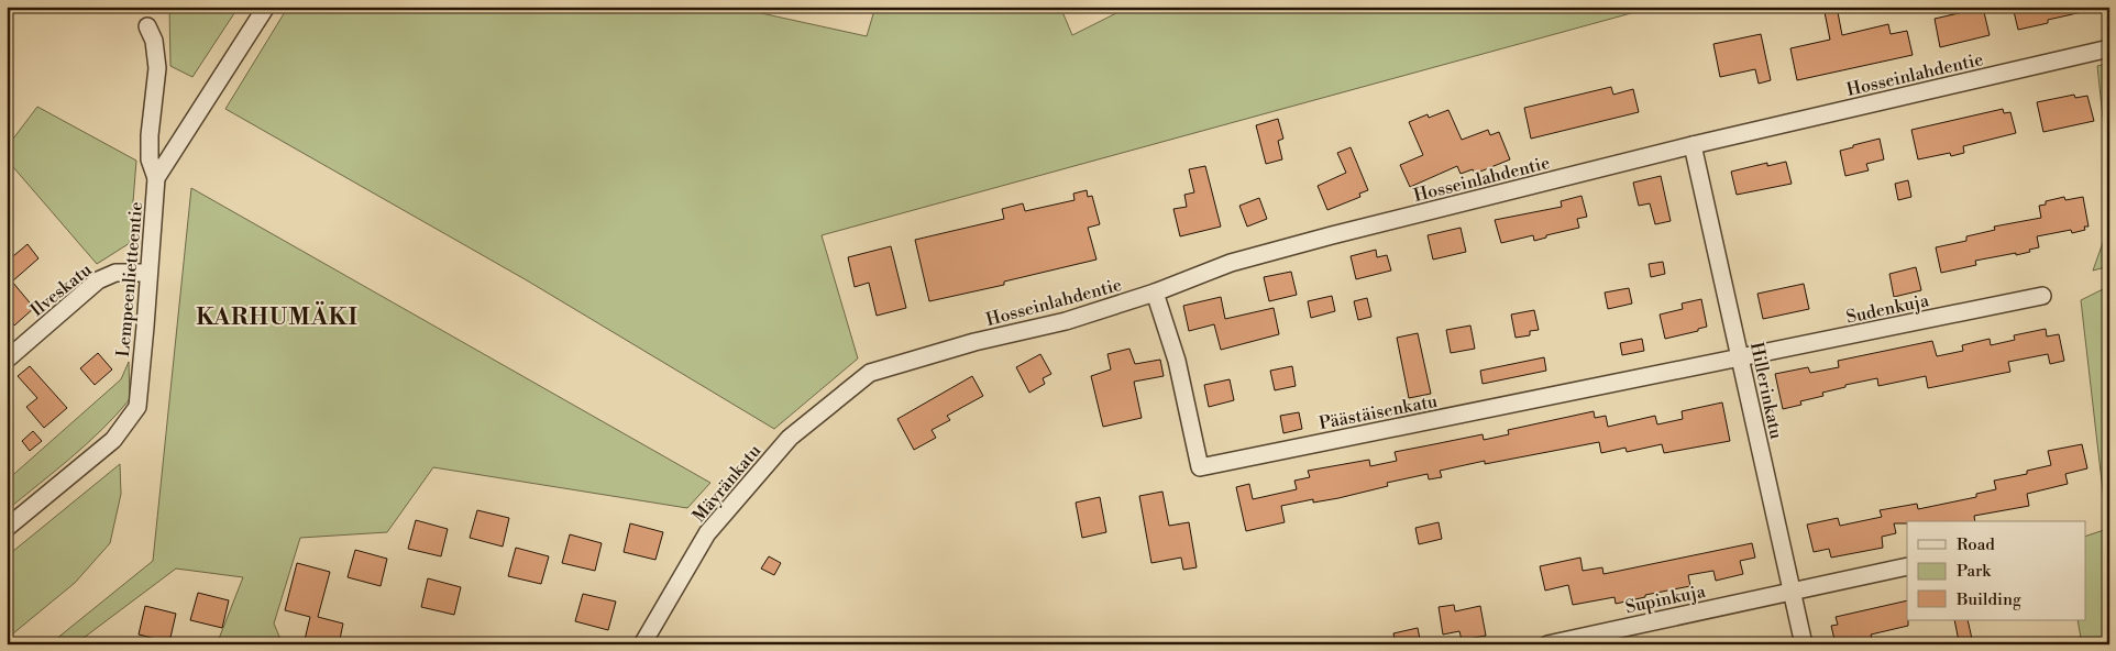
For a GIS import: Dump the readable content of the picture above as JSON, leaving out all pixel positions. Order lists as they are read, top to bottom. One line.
{"streets":{"street":["Hosseinlahdentie","Lempeenlietteentie","Ilveskatu","Sudenkuja","Hillerinkatu","Päästäisenkatu","Mäyränkatu","Supinkuja"]},"crossings":[["Hosseinlahdentie","Hillerinkatu"],["Hosseinlahdentie","Päästäisenkatu"],["Hosseinlahdentie","Mäyränkatu"],["Lempeenlietteentie","Ilveskatu"],["Sudenkuja","Hillerinkatu"],["Sudenkuja","Päästäisenkatu"],["Hillerinkatu","Päästäisenkatu"],["Hillerinkatu","Supinkuja"]],"districts":["KARHUMÄKI"],"legend":["Road","Park","Building"]}
